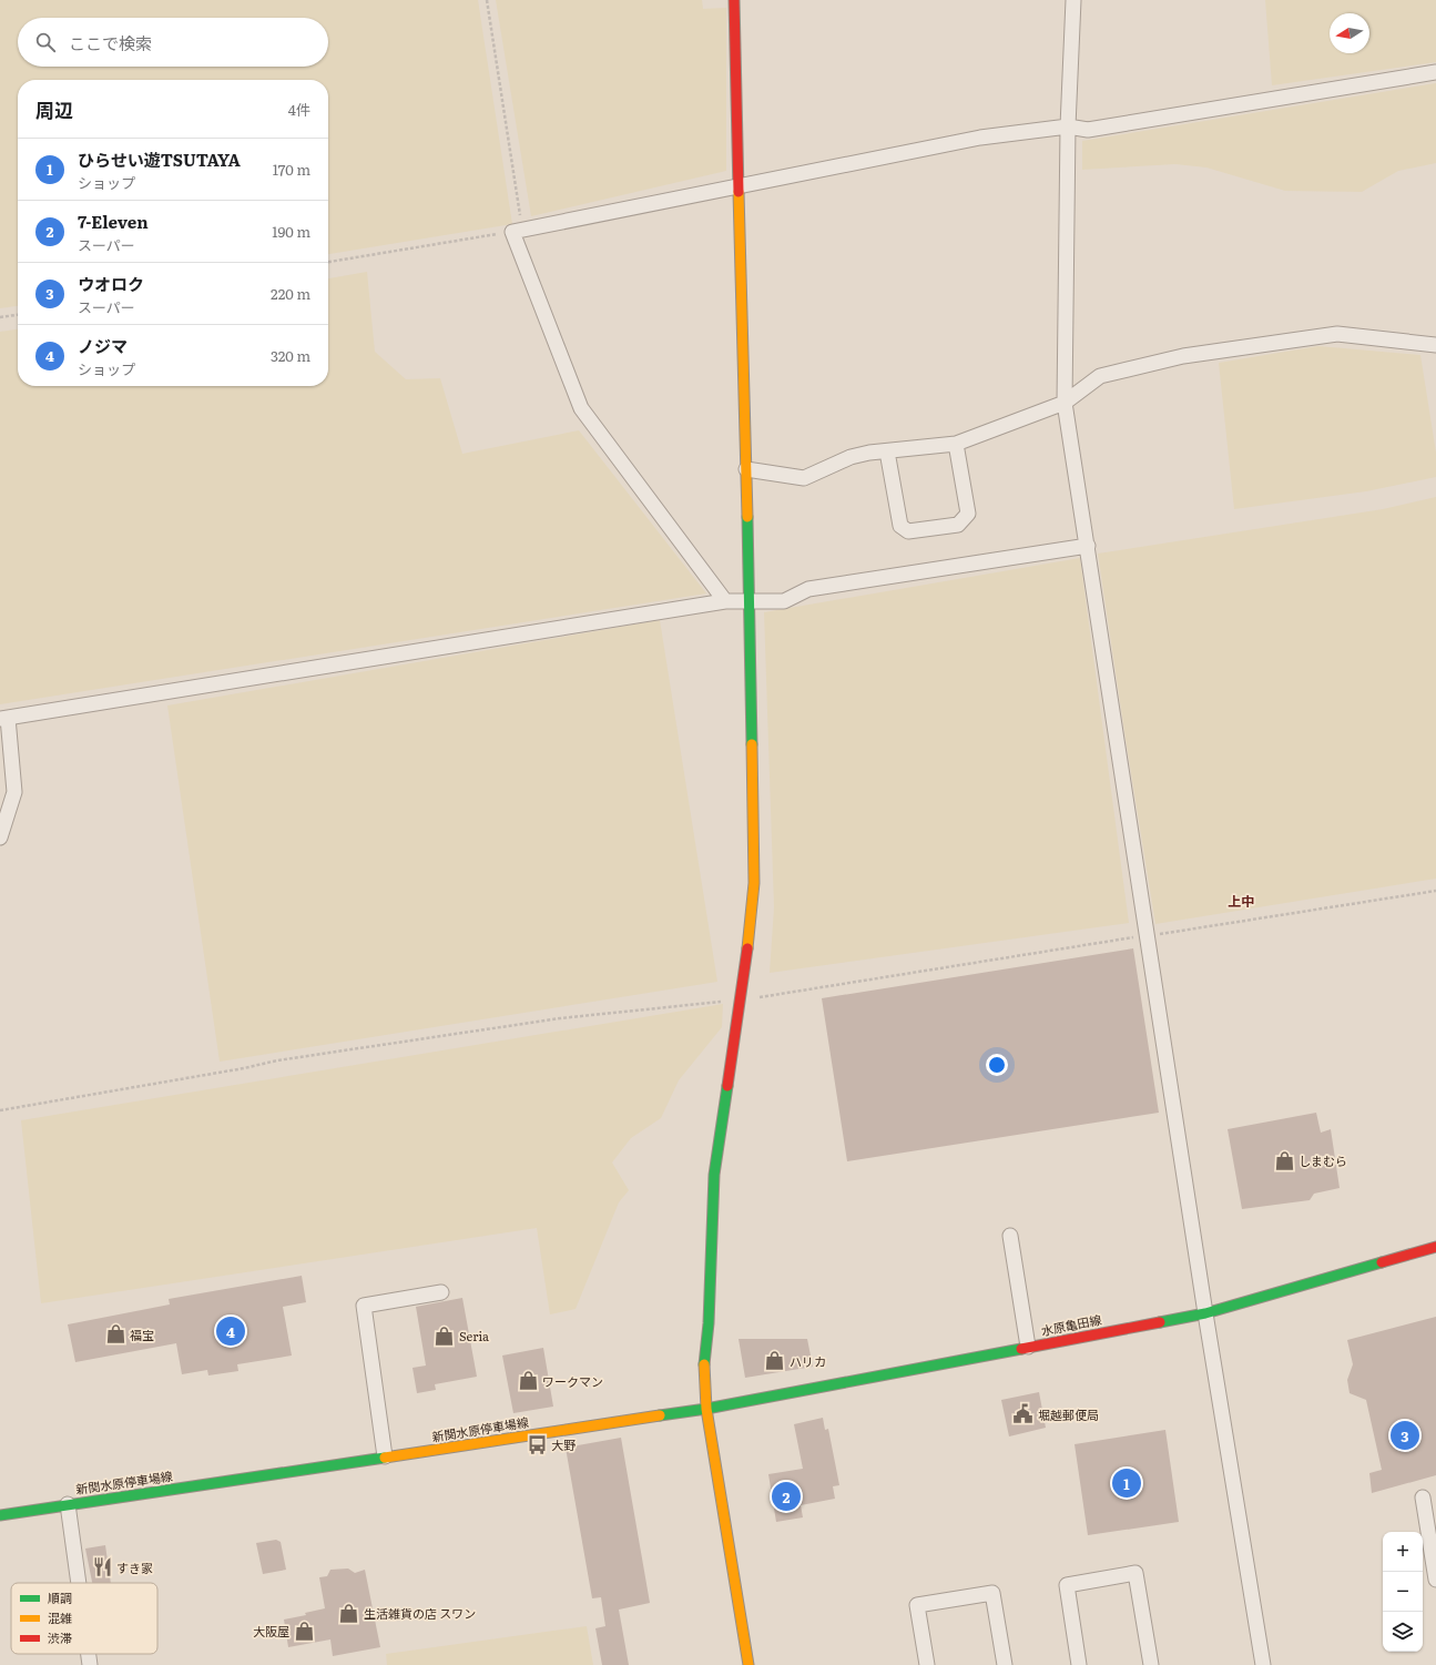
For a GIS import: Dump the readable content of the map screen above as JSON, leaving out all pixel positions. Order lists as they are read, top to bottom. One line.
{"streets":{"main road":["水原亀田線","新関水原停車場線"]},"crossings":[["水原亀田線","新関水原停車場線"]],"districts":["上中"],"places":{"shop":["しまむら","福宝","Seria","ハリカ","ワークマン","生活雑貨の店 スワン","大阪屋"],"public building":["堀越郵便局"],"bus stop":["大野"],"restaurant":["すき家"]},"legend":["順調","混雑","渋滞"],"north":"left","page":{"search":"ここで検索","heading":["周辺","4件"],"list":[{"mark":"1","name":"ひらせい遊TSUTAYA","note":"ショップ","value":"170 m"},{"mark":"2","name":"7-Eleven","note":"スーパー","value":"190 m"},{"mark":"3","name":"ウオロク","note":"スーパー","value":"220 m"},{"mark":"4","name":"ノジマ","note":"ショップ","value":"320 m"}],"pins":["4","3","1","2"],"map_buttons":["+","−"]}}
